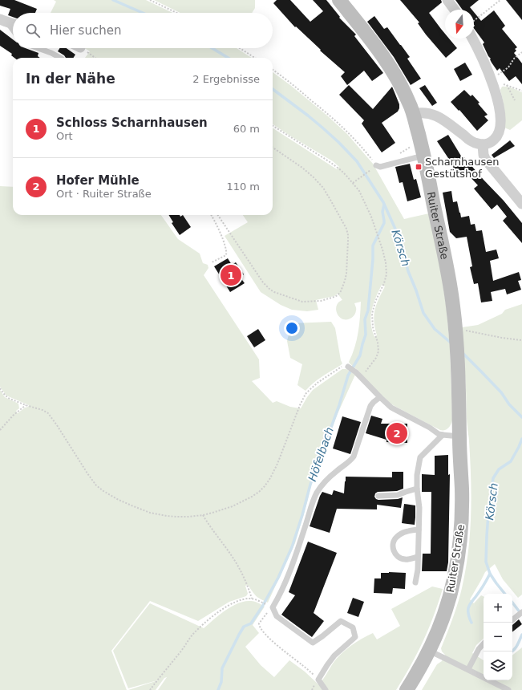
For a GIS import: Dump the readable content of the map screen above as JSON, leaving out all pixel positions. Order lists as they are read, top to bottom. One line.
{"streets":{"main road":["Ruiter Straße"]},"water":["Körsch","Höfelbach"],"places":{"transit":["Scharnhausen Gestütshof"]},"north":"bottom","page":{"search":"Hier suchen","heading":["In der Nähe","2 Ergebnisse"],"list":[{"mark":"1","name":"Schloss Scharnhausen","note":"Ort","value":"60 m"},{"mark":"2","name":"Hofer Mühle","note":"Ort · Ruiter Straße","value":"110 m"}],"pins":["1","2"],"map_buttons":["+","−"]}}
